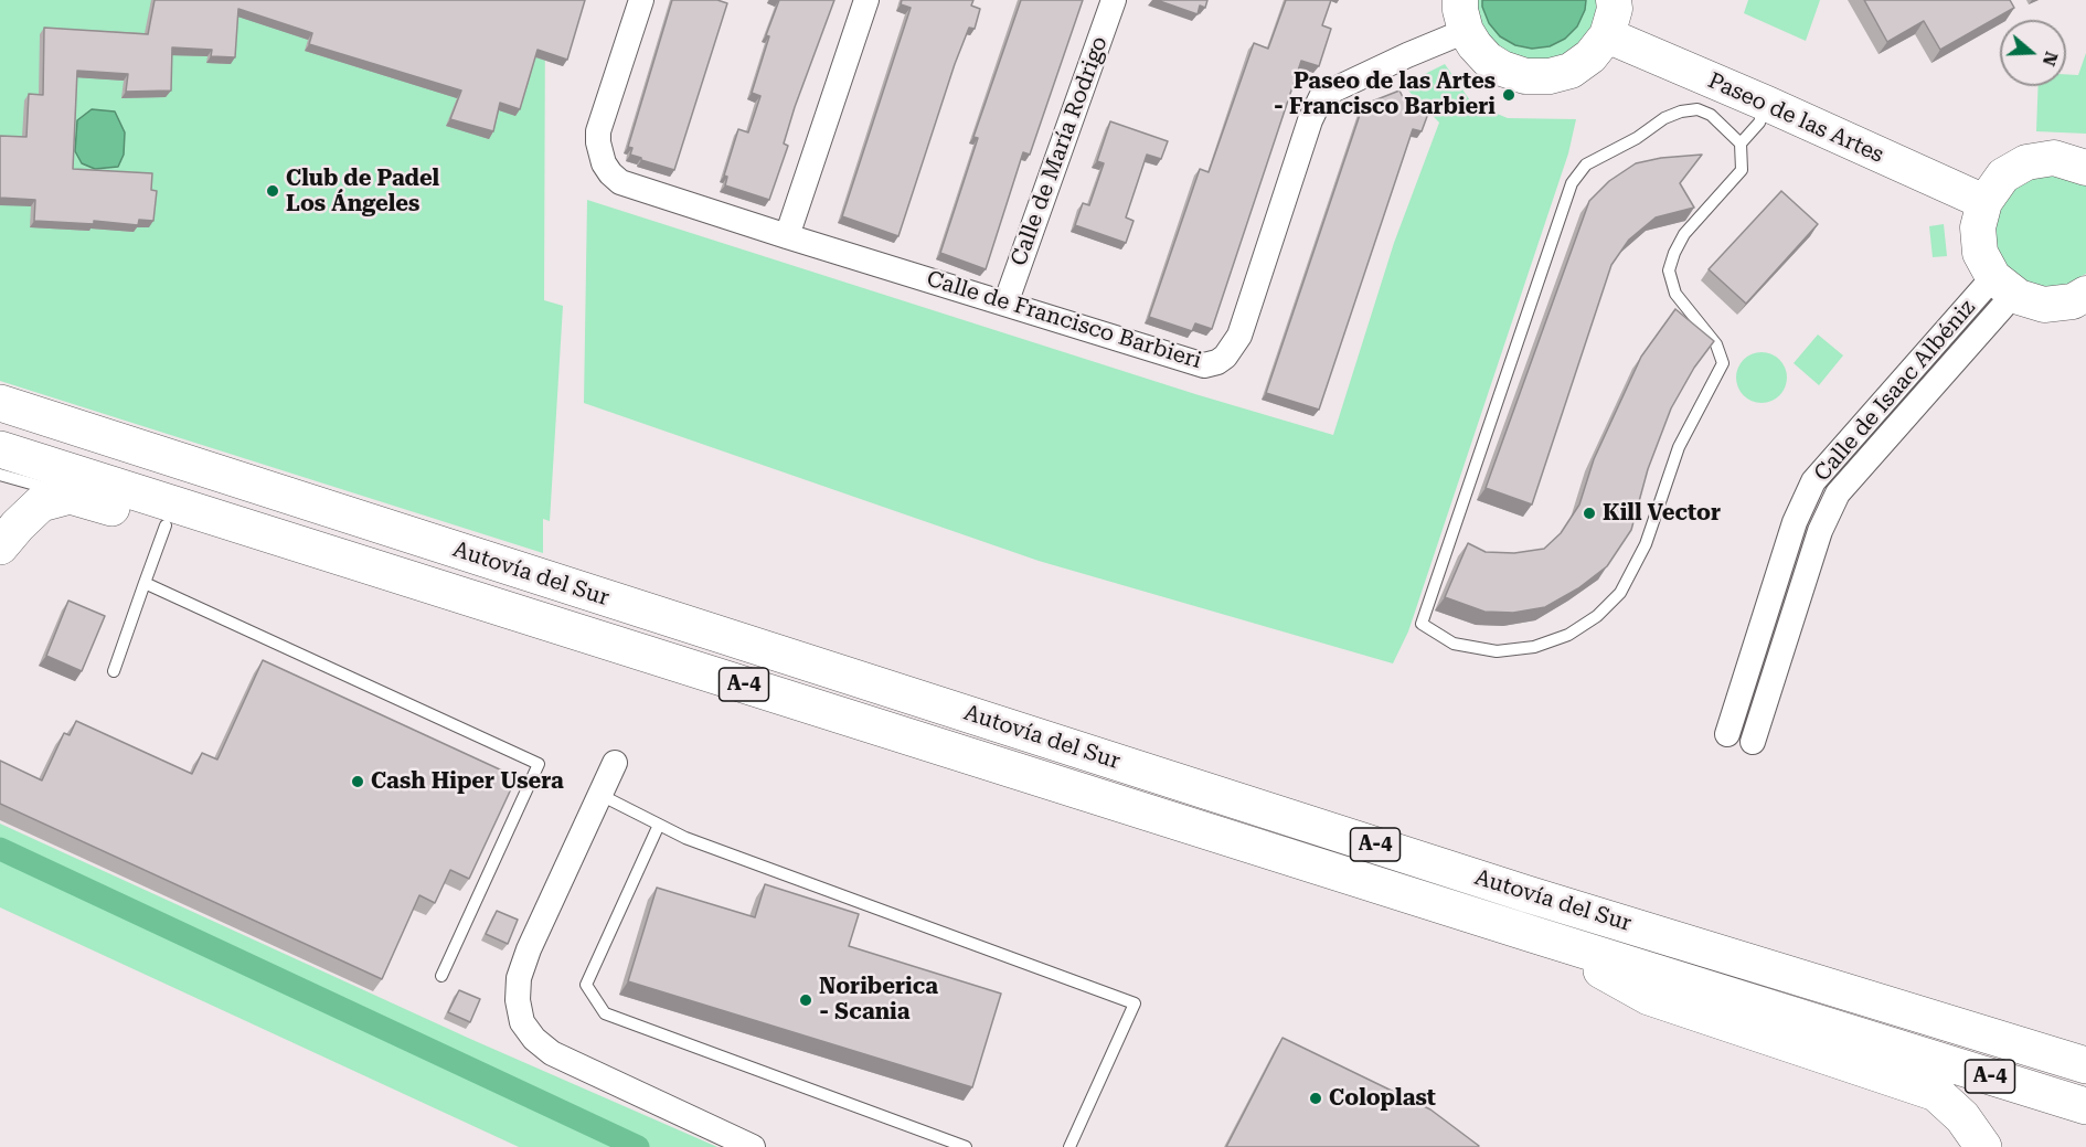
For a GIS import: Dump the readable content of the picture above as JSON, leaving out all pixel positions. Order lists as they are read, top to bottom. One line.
{"streets":{"highway":["Autovía del Sur","A-4"],"main road":["Paseo de las Artes"],"street":["Calle de María Rodrigo","Calle de Francisco Barbieri","Calle de Isaac Albéniz"]},"crossings":[["Calle de María Rodrigo","Calle de Francisco Barbieri"]],"places":["Paseo de las Artes - Francisco Barbieri","Club de Padel Los Ángeles","Kill Vector","Cash Hiper Usera","Noriberica - Scania","Coloplast"],"north":"right"}
